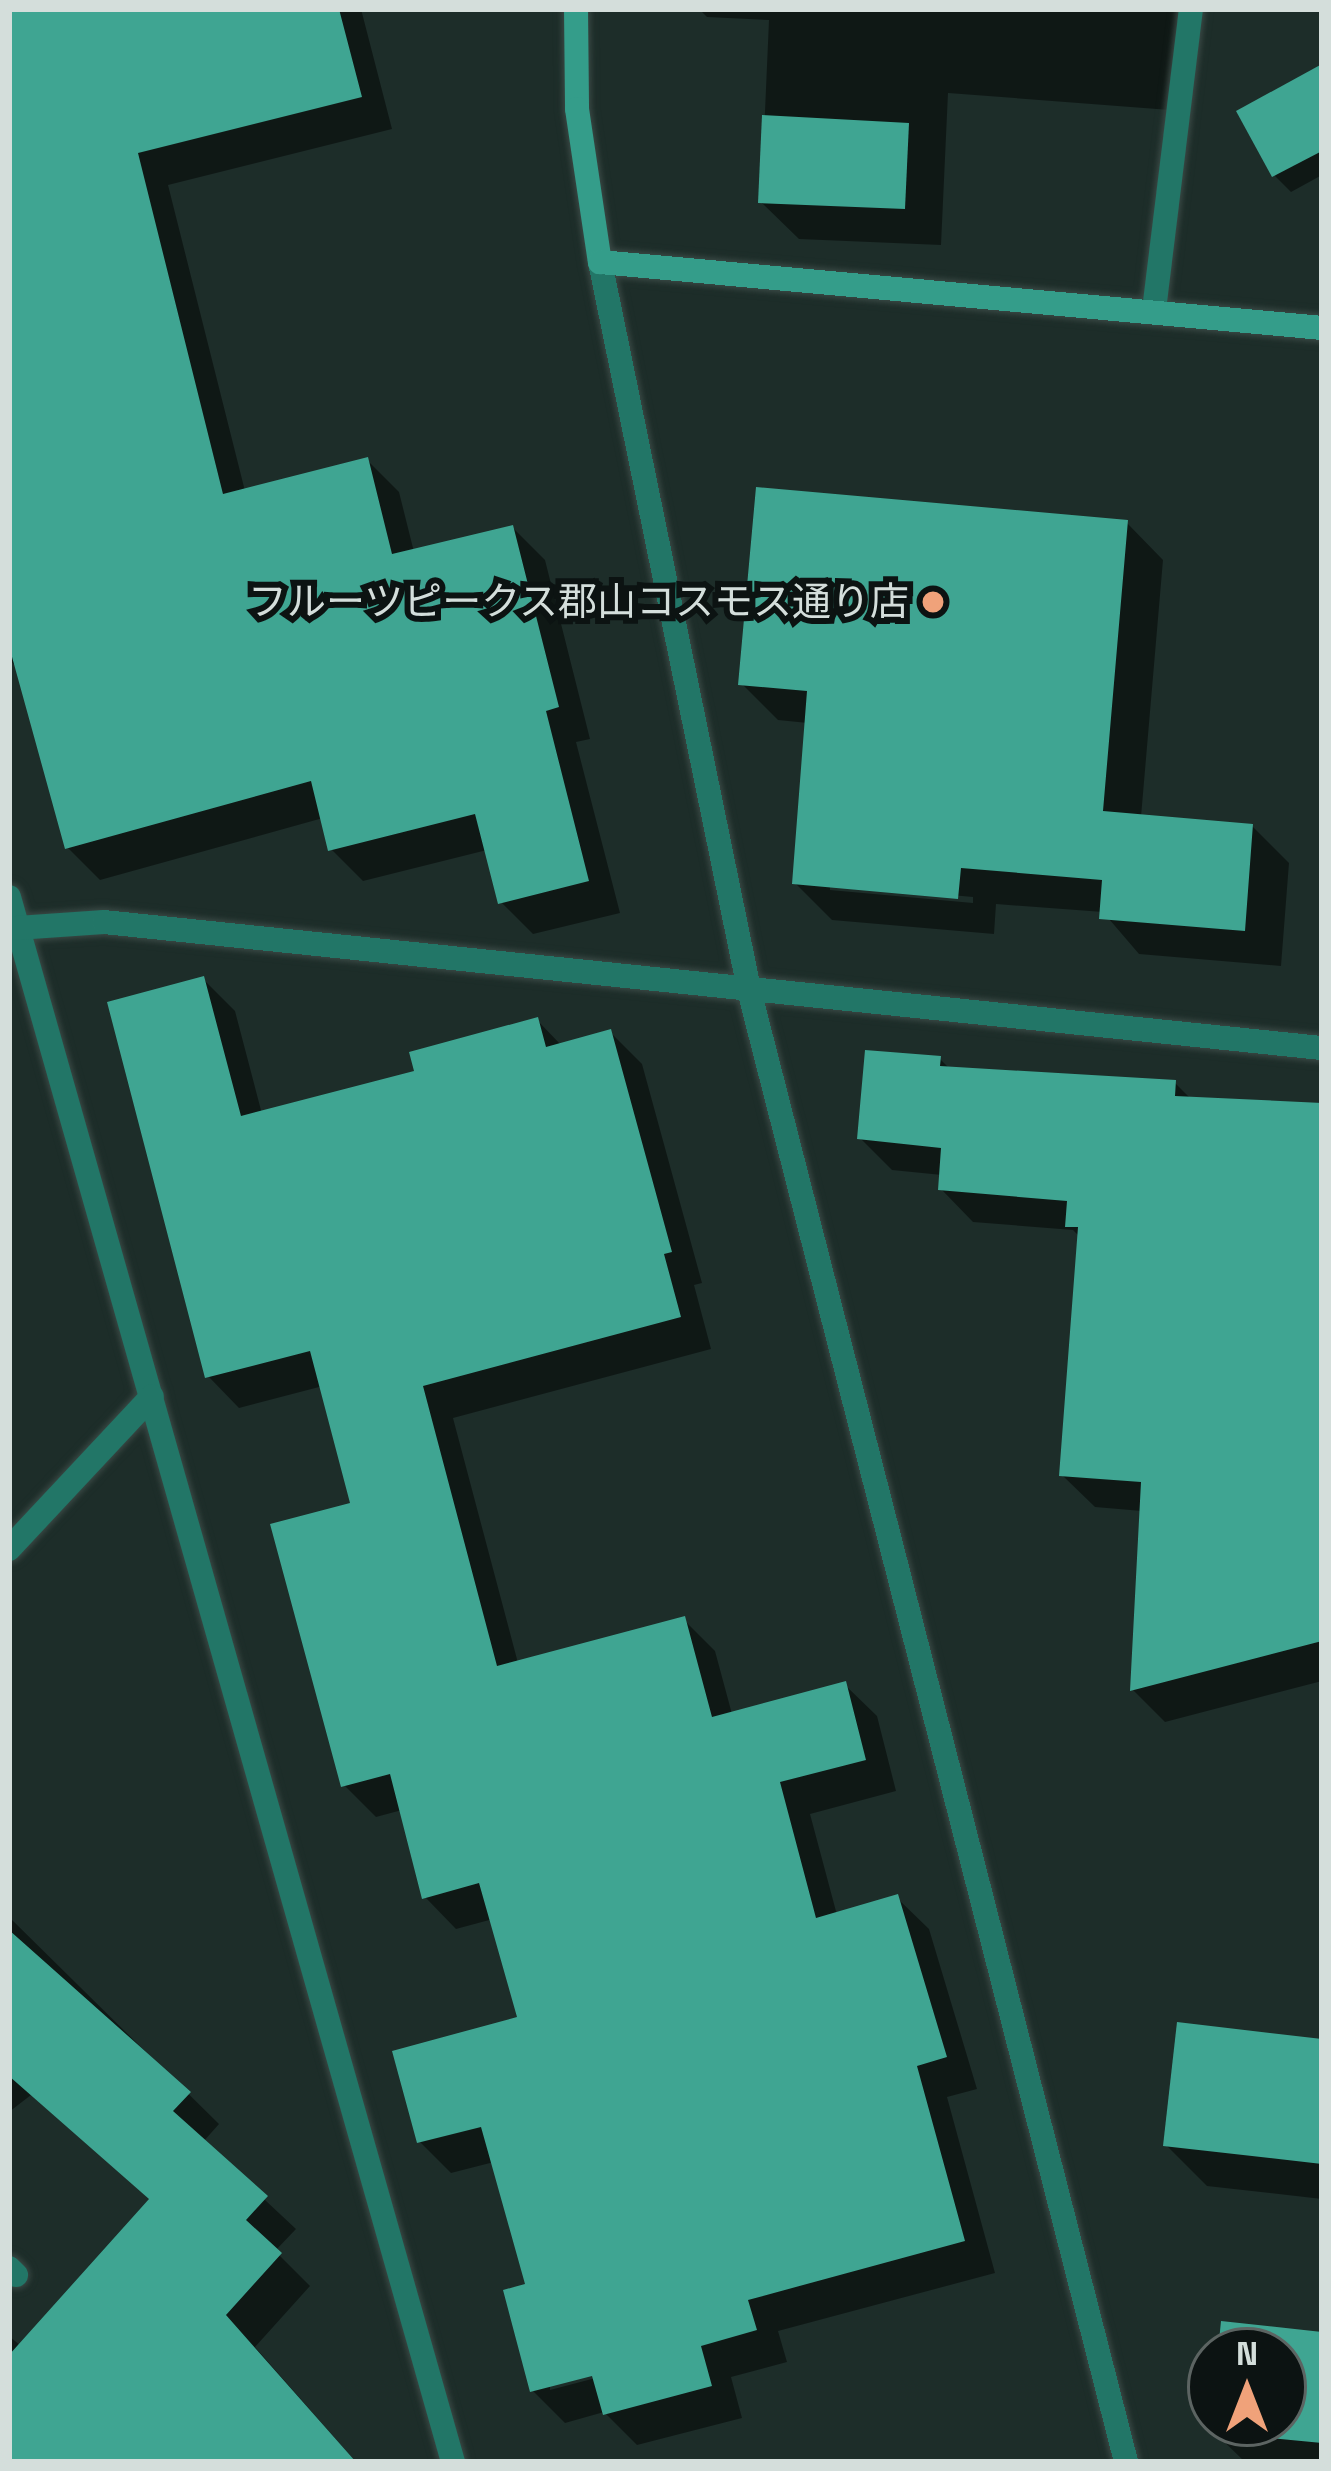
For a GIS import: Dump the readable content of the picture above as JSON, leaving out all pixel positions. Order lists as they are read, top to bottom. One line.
{"places":["フルーツピークス郡山コスモス通り店"],"north":"top"}
